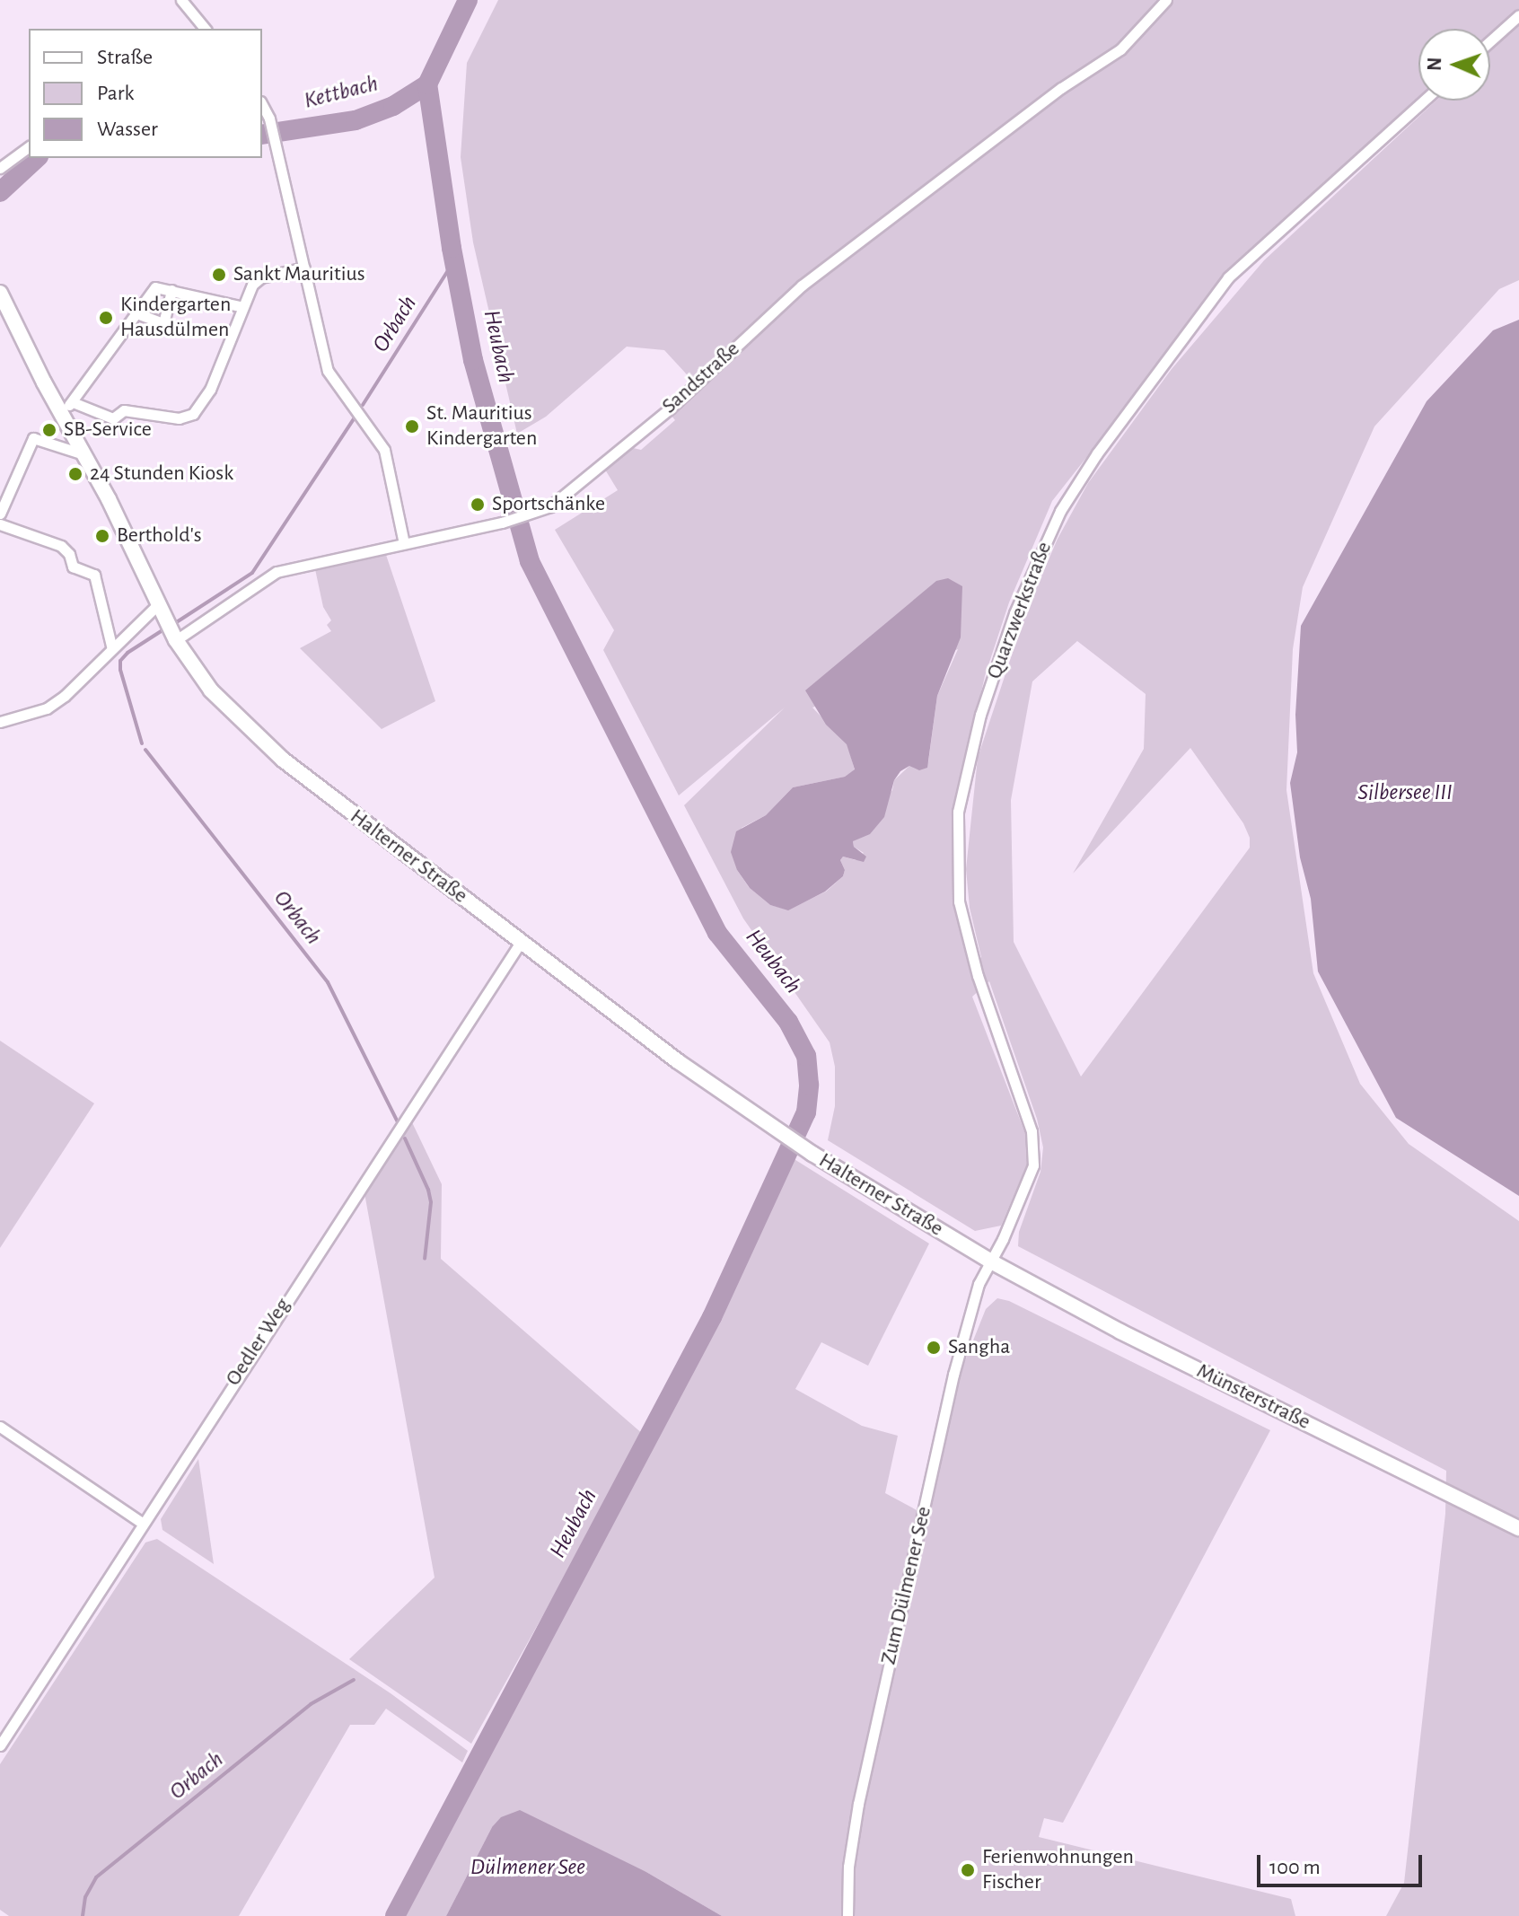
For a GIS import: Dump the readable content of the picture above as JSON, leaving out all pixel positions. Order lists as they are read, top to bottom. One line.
{"streets":{"main road":["Halterner Straße","Münsterstraße"],"street":["Sandstraße","Quarzwerkstraße","Oedler Weg","Zum Dülmener See"]},"crossings":[["Sandstraße","Halterner Straße"],["Quarzwerkstraße","Halterner Straße"],["Quarzwerkstraße","Münsterstraße"],["Quarzwerkstraße","Zum Dülmener See"],["Halterner Straße","Oedler Weg"],["Halterner Straße","Münsterstraße"],["Halterner Straße","Zum Dülmener See"],["Münsterstraße","Zum Dülmener See"]],"water":["Kettbach","Orbach","Heubach","Silbersee III","Dülmener See"],"places":["Sankt Mauritius","Kindergarten Hausdülmen","St. Mauritius Kindergarten","SB-Service","24 Stunden Kiosk","Sportschänke","Berthold's","Sangha","Ferienwohnungen Fischer"],"legend":["Straße","Park","Wasser"],"scale_bar":"100 m","north":"left"}
